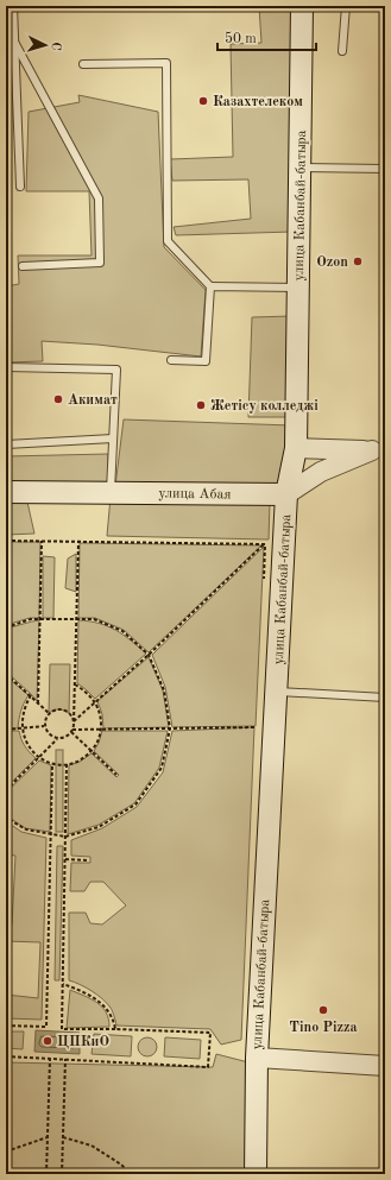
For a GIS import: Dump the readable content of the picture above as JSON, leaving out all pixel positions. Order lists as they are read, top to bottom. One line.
{"streets":{"main road":["улица Кабанбай-батыра","улица Абая"]},"crossings":[["улица Кабанбай-батыра","улица Абая"]],"places":["Казахтелеком","Ozon","Акимат","Жетісу колледжі","Tino Pizza","ЦПКиО"],"scale_bar":"50 m","north":"right"}
